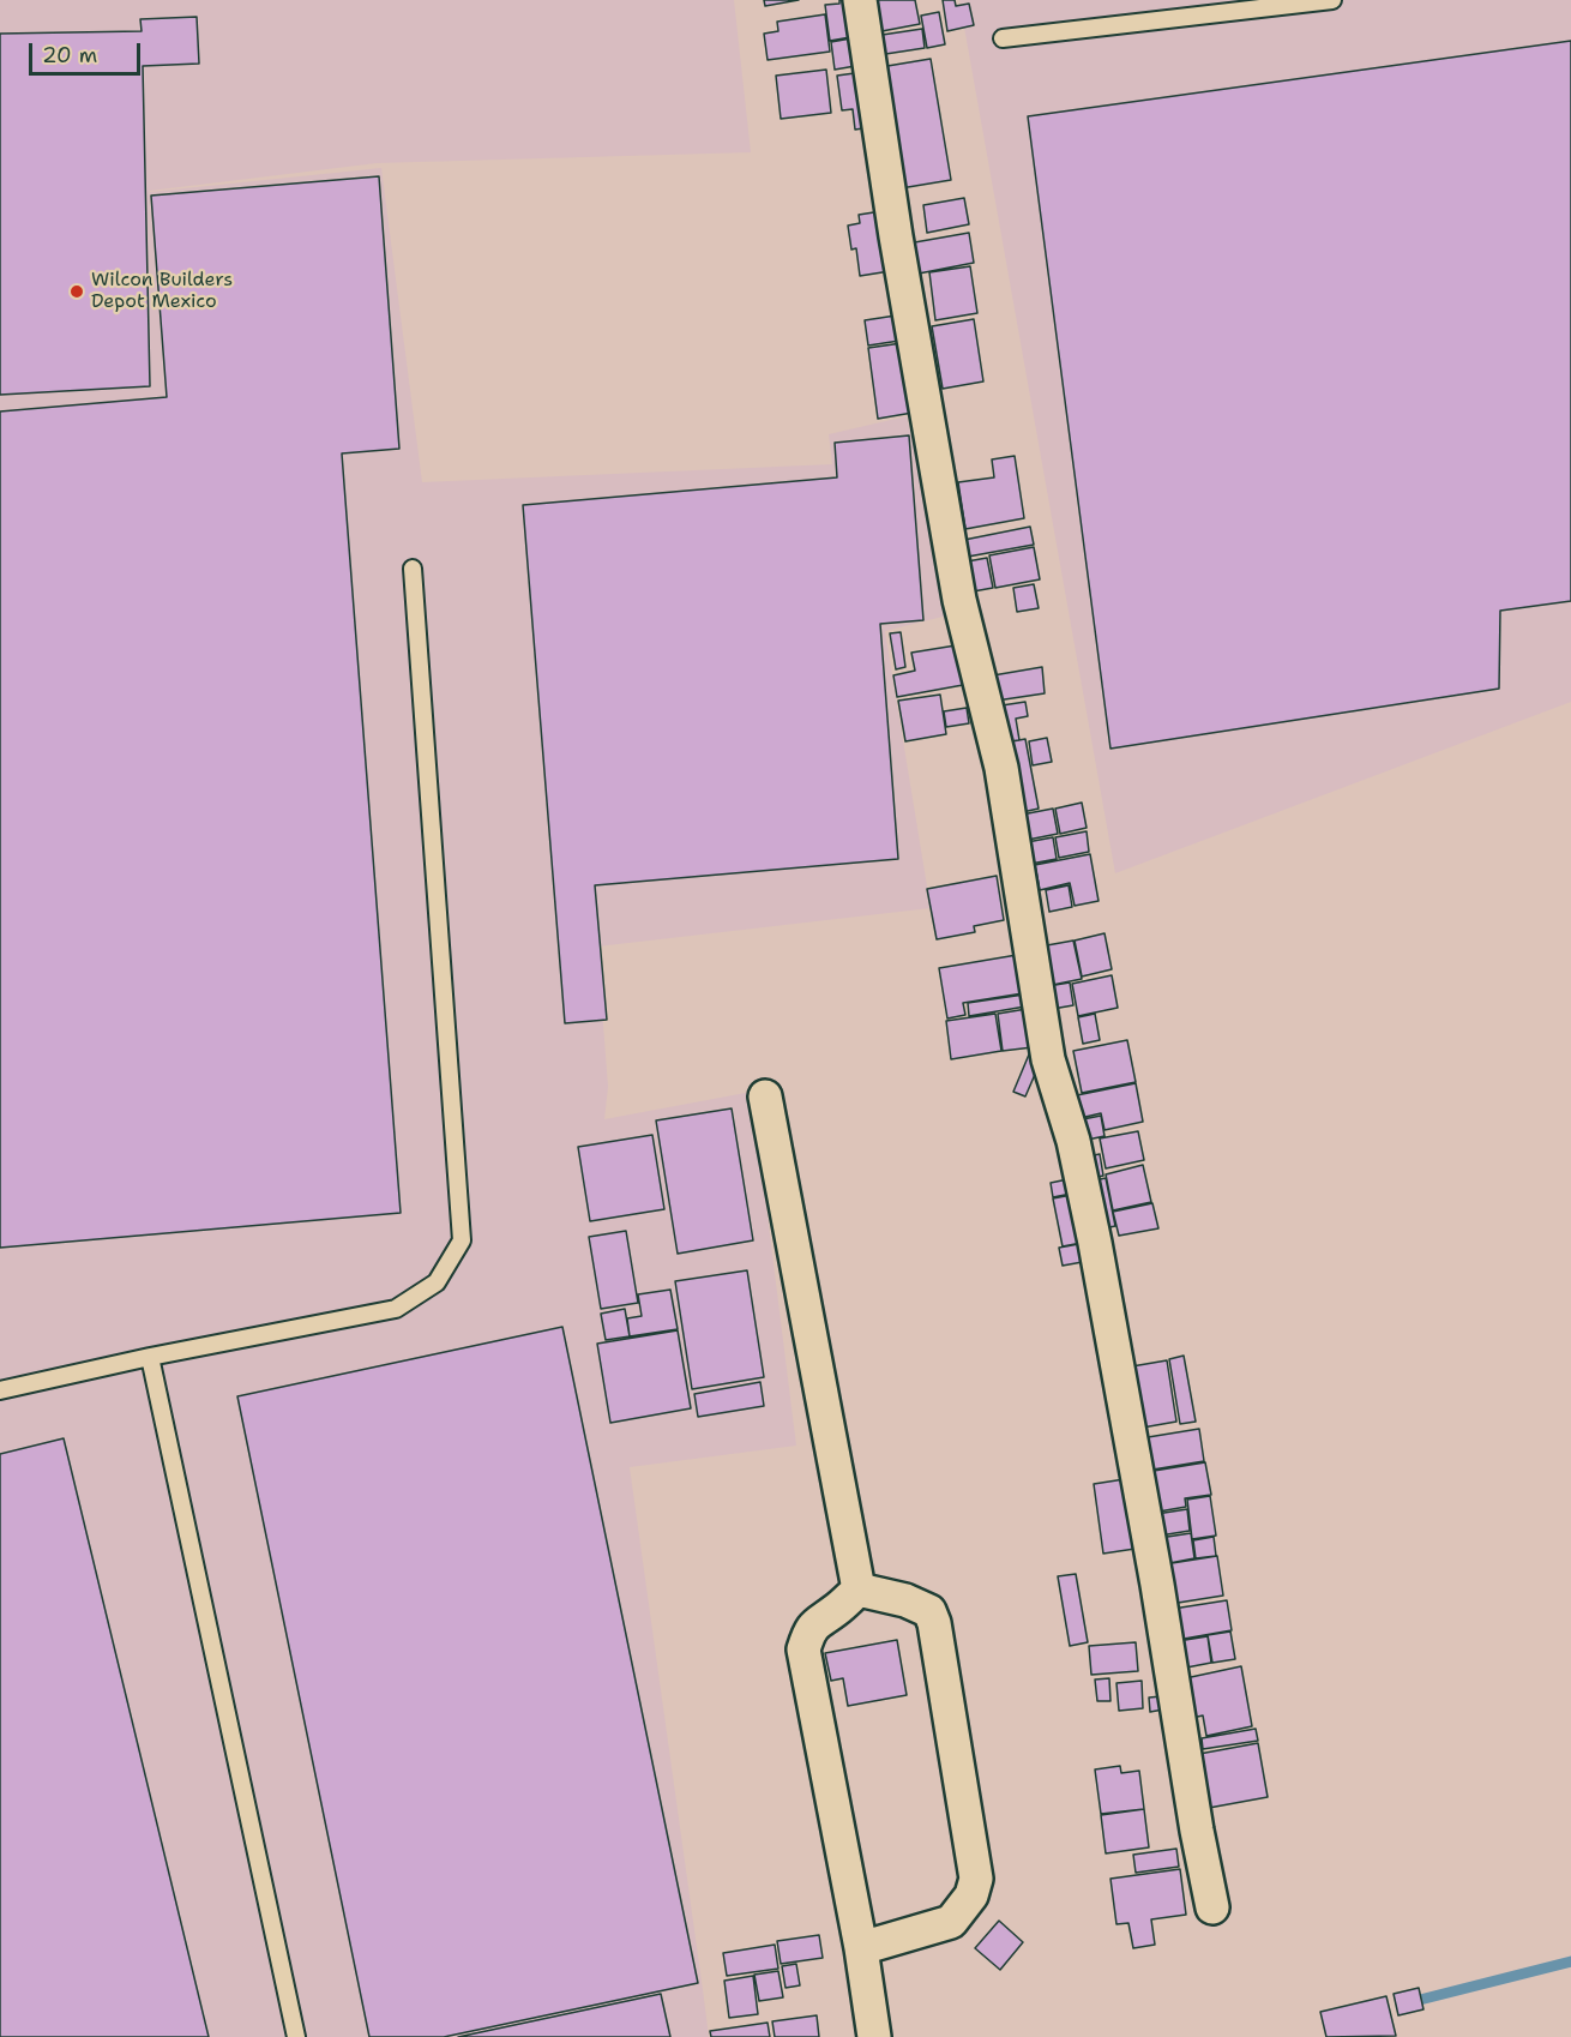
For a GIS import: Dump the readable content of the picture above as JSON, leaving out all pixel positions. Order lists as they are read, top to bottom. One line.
{"places":["Wilcon Builders Depot Mexico"],"scale_bar":"20 m"}
